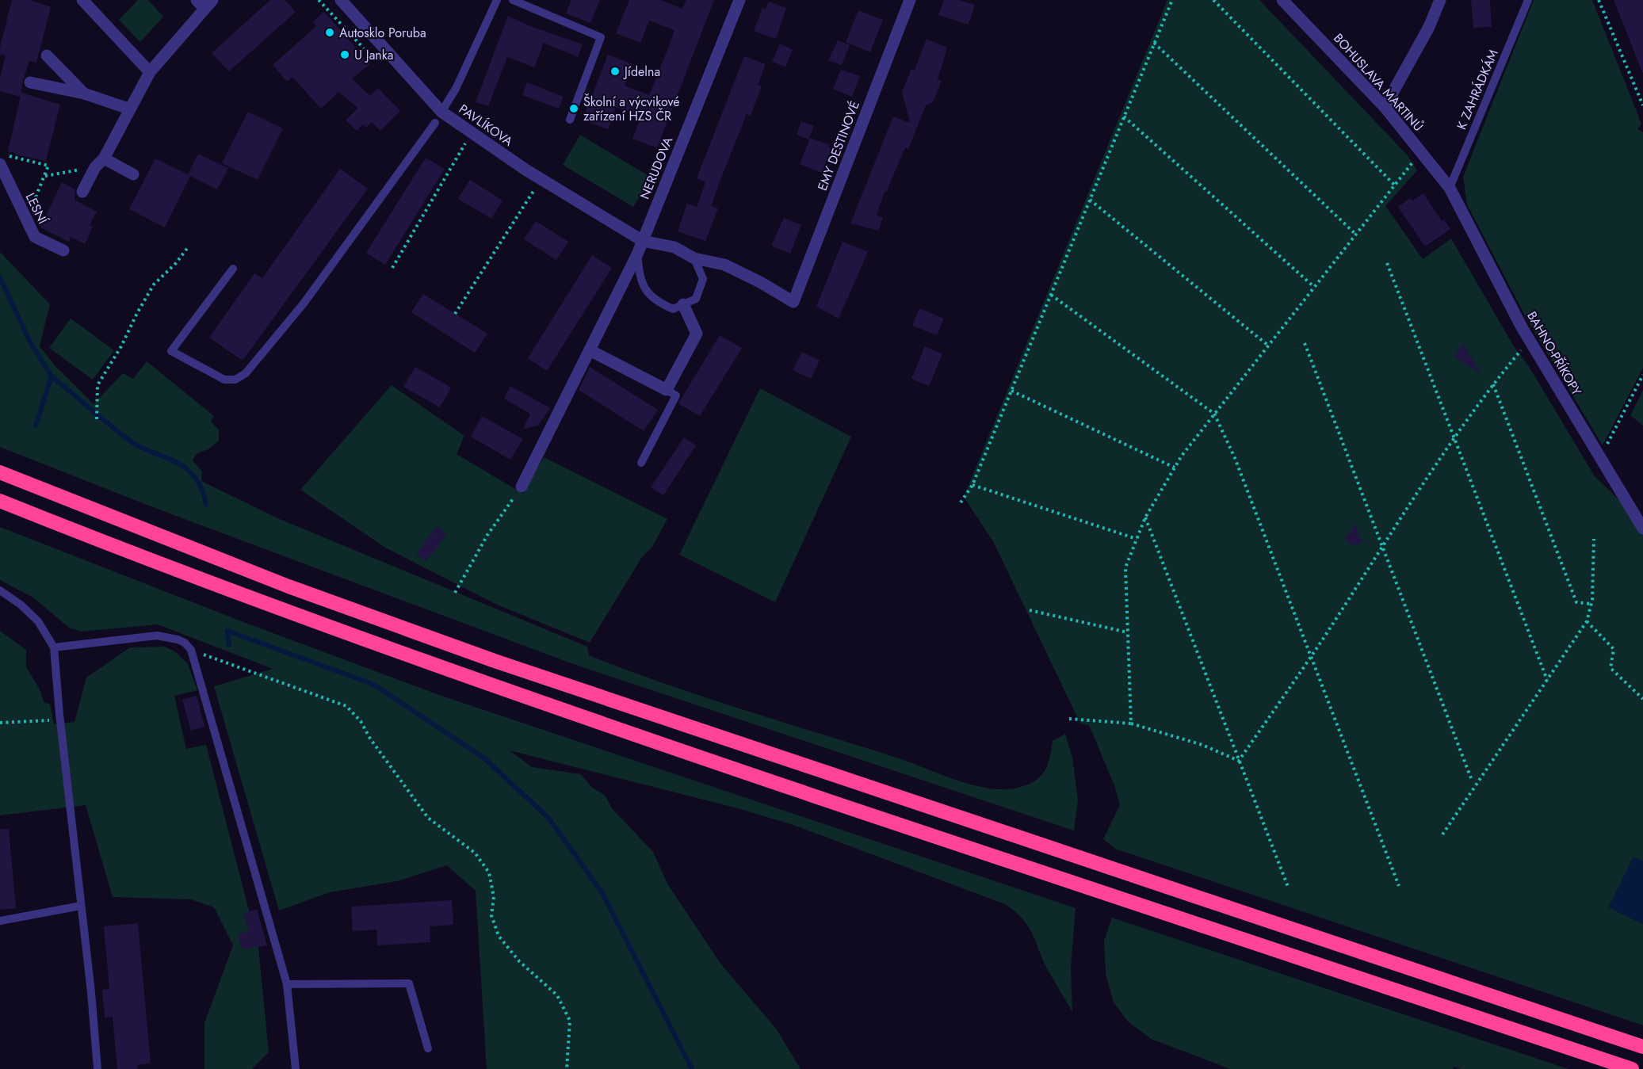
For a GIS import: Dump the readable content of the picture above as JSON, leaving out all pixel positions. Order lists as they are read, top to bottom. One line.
{"streets":{"street":["BOHUSLAVA MARTINŮ","PAVLÍKOVA","EMY DESTINOVÉ","NERUDOVA","LESNÍ","BAHNO-PŘÍKOPY"],"lane":["K ZAHRÁDKÁM"]},"crossings":[["BOHUSLAVA MARTINŮ","K ZAHRÁDKÁM"],["BOHUSLAVA MARTINŮ","BAHNO-PŘÍKOPY"],["K ZAHRÁDKÁM","BAHNO-PŘÍKOPY"],["PAVLÍKOVA","EMY DESTINOVÉ"],["PAVLÍKOVA","NERUDOVA"]],"places":["Autosklo Poruba","U Janka","Jídelna","Školní a výcvikové zařízení HZS ČR"]}
